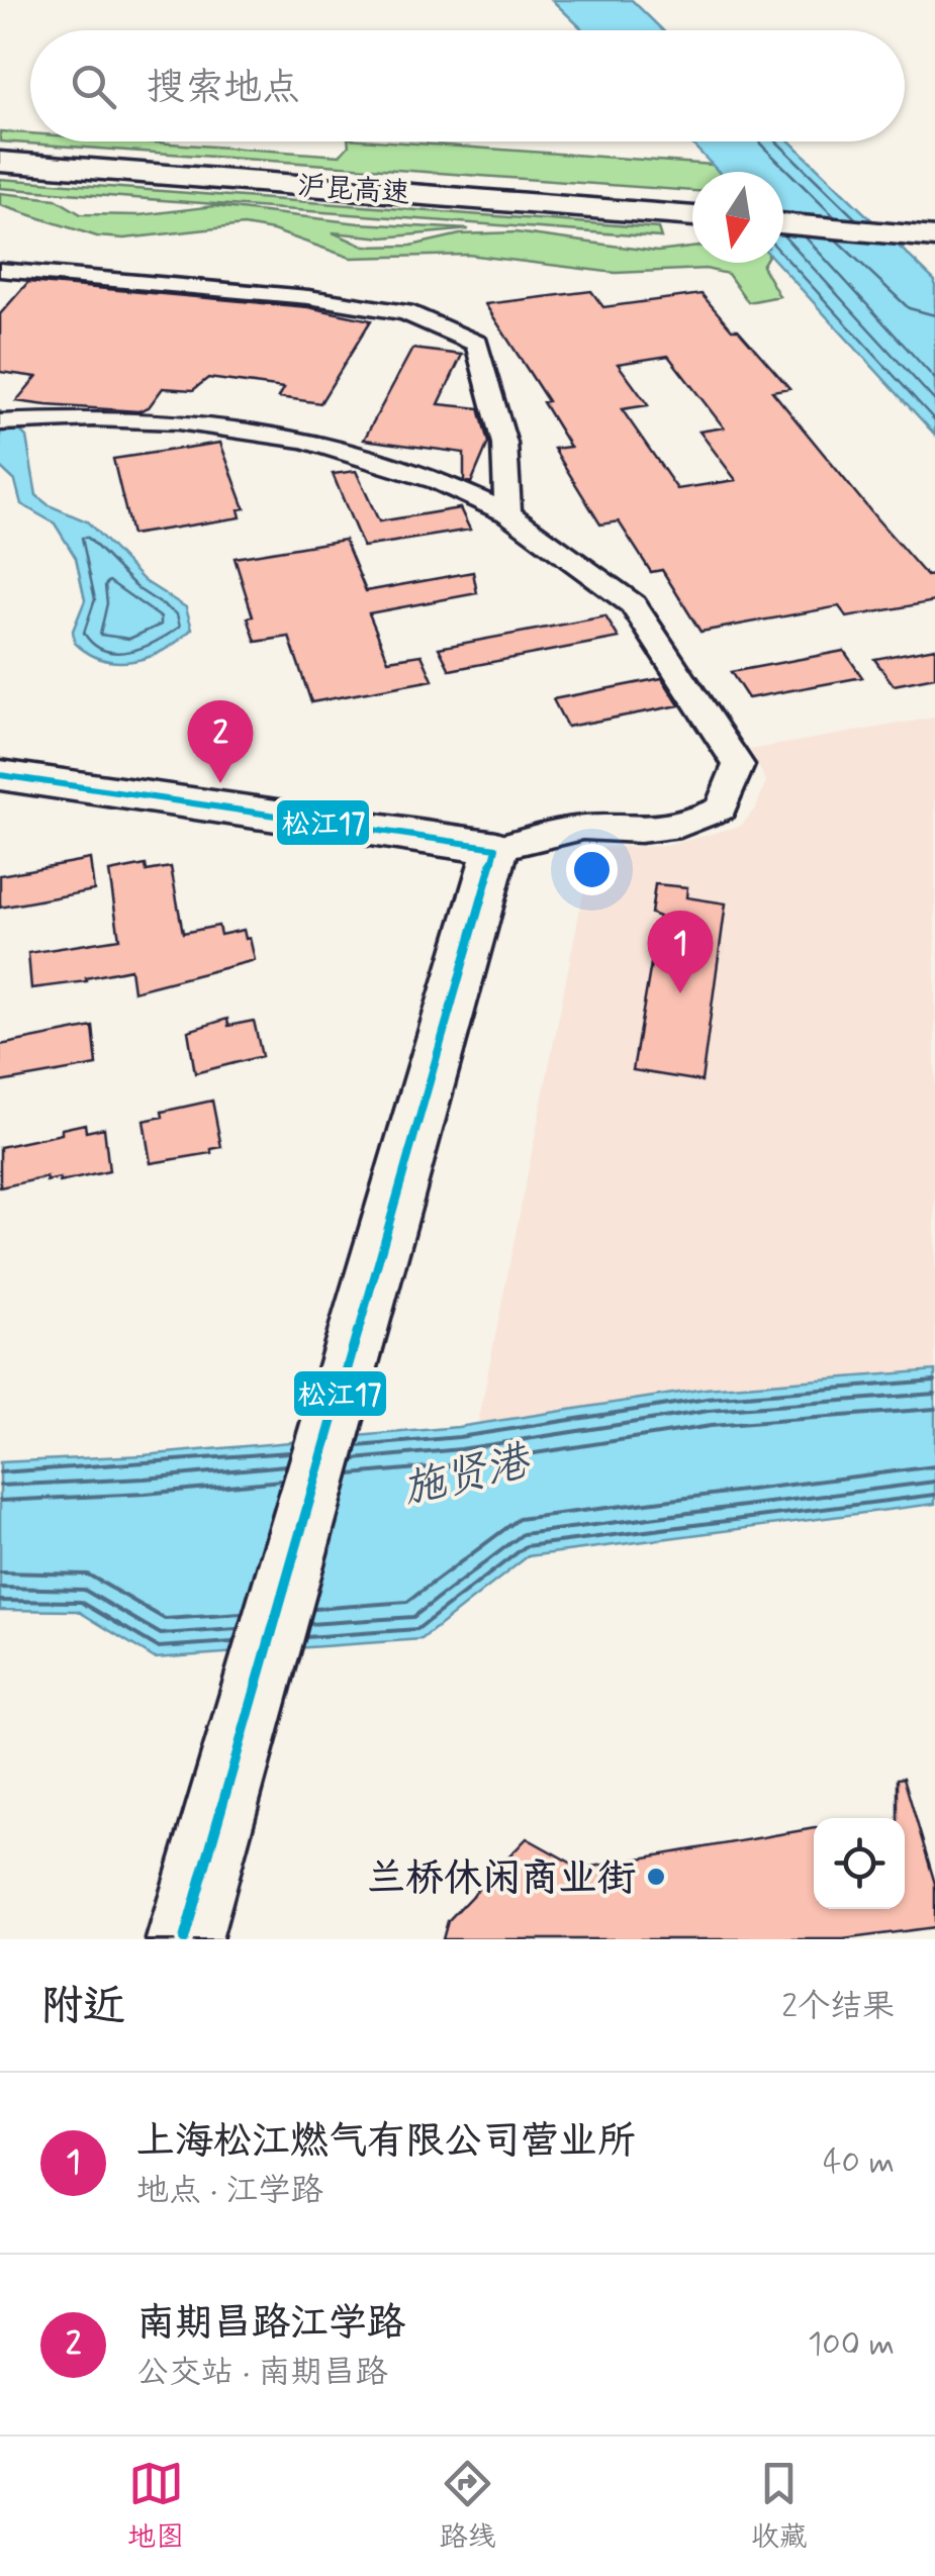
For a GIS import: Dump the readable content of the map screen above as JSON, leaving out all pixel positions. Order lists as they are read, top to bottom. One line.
{"streets":{"highway":["沪昆高速"]},"water":["施贤港"],"places":["兰桥休闲商业街"],"lines":["transit line 松江17"],"north":"bottom","page":{"search":"搜索地点","pins":["2","1"],"heading":["附近","2个结果"],"list":[{"mark":"1","name":"上海松江燃气有限公司营业所","note":"地点 · 江学路","value":"40 m"},{"mark":"2","name":"南期昌路江学路","note":"公交站 · 南期昌路","value":"100 m"}],"nav":["地图","路线","收藏"]}}
